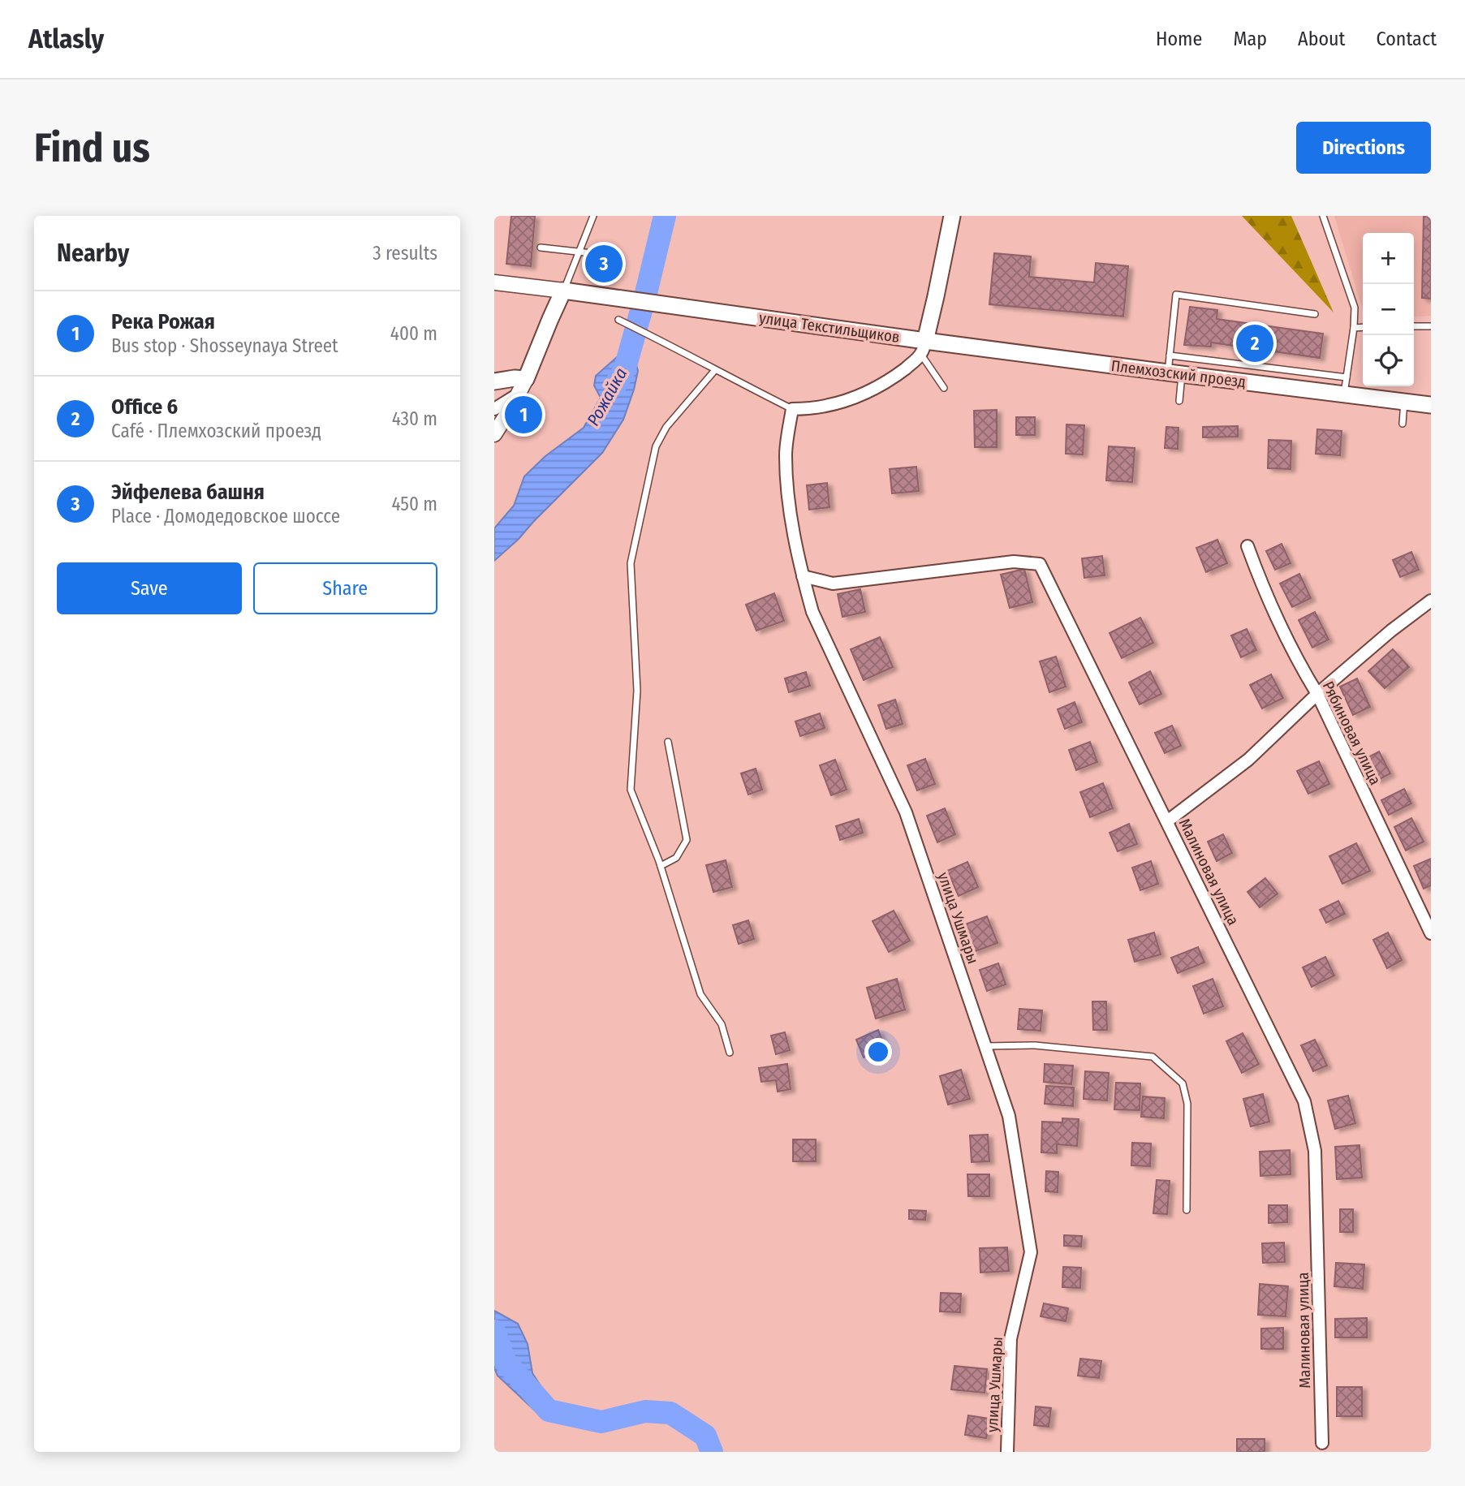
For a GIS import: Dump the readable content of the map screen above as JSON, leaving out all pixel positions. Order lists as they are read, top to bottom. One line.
{"streets":{"main road":["улица Текстильщиков","Племхозский проезд"],"street":["Рябиновая улица","Малиновая улица","улица Ушмары"]},"crossings":[["улица Текстильщиков","Племхозский проезд"],["Малиновая улица","улица Ушмары"]],"water":["Рожайка"],"page":{"header":"Atlasly","nav":["Home","Map","About","Contact"],"buttons":["Directions",["Save","Share"]],"title":"Find us","heading":["Nearby","3 results"],"map_buttons":["+","−"],"pins":["3","2","1"],"list":[{"mark":"1","name":"Река Рожая","note":"Bus stop · Shosseynaya Street","value":"400 m"},{"mark":"2","name":"Office 6","note":"Café · Племхозский проезд","value":"430 m"},{"mark":"3","name":"Эйфелева башня","note":"Place · Домодедовское шоссе","value":"450 m"}]}}
